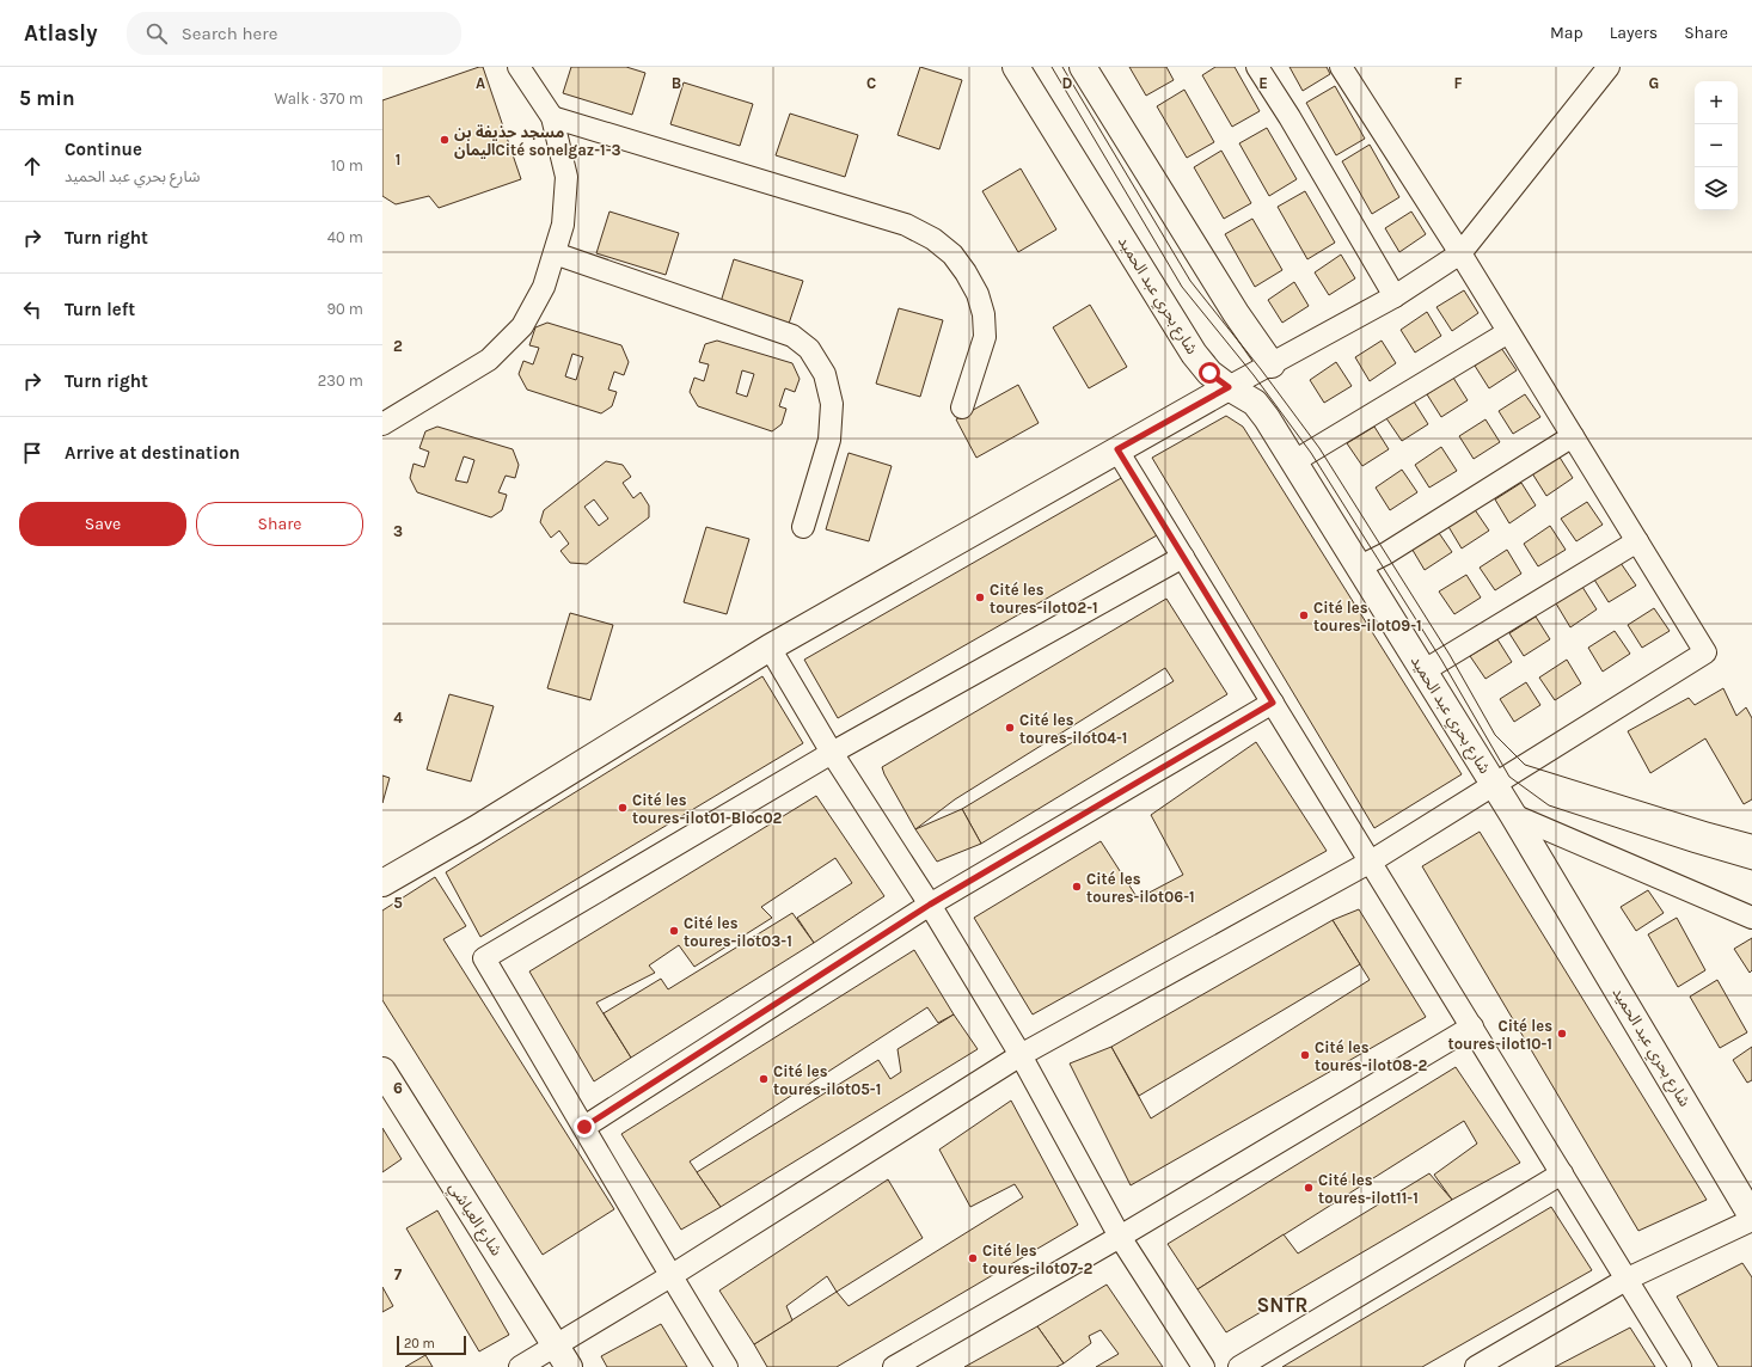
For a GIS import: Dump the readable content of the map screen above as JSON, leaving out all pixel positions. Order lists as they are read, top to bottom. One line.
{"streets":{"street":["شارع بحري عبد الحميد","شارع العياشي"]},"districts":["SNTR"],"places":["مسجد حذيفة بن اليمانCité sonelgaz-1-3","Cité les toures-ilot02-1","Cité les toures-ilot09-1","Cité les toures-ilot04-1","Cité les toures-ilot01-Bloc02","Cité les toures-ilot06-1","Cité les toures-ilot03-1","Cité les toures-ilot10-1","Cité les toures-ilot08-2","Cité les toures-ilot05-1","Cité les toures-ilot11-1","Cité les toures-ilot07-2"],"scale_bar":"20 m","page":{"header":"Atlasly","search":"Search here","nav":["Map","Layers","Share"],"heading":["5 min","Walk · 370 m"],"map_buttons":["+","−"],"list":[["Continue","شارع بحري عبد الحميد","10 m"],["Turn right","40 m"],["Turn left","90 m"],["Turn right","230 m"],"Arrive at destination"],"buttons":["Save","Share"],"scale":"20 m"},"grid":{"columns":["A","B","C","D","E","F","G"],"rows":["1","2","3","4","5","6","7"]}}
